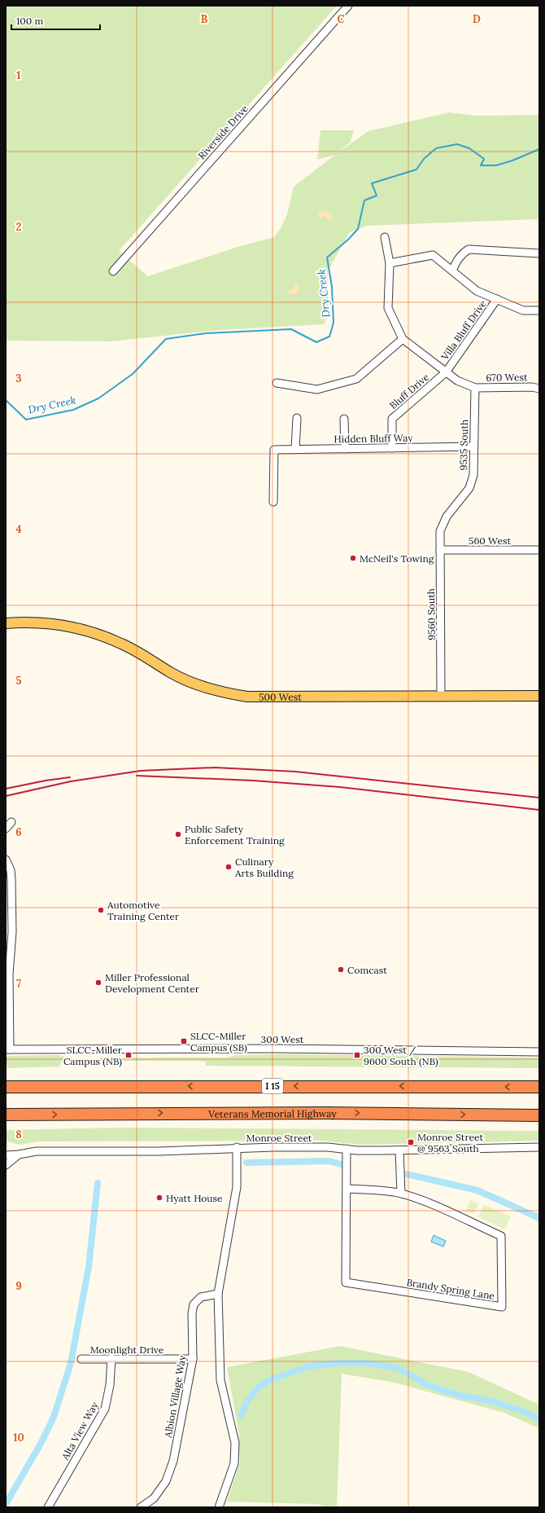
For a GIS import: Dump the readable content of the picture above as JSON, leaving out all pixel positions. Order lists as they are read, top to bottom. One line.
{"streets":{"highway":["I 15","Veterans Memorial Highway"],"main road":["500 West"],"street":["Riverside Drive","Villa Bluff Drive","670 West","Bluff Drive","Hidden Bluff Way","9535 South","560 West","9560 South","300 West","Monroe Street","Brandy Spring Lane","Moonlight Drive","Albion Village Way","Alta View Way"]},"crossings":[["Villa Bluff Drive","Bluff Drive"],["670 West","9535 South"],["Bluff Drive","Hidden Bluff Way"],["Hidden Bluff Way","9535 South"],["9535 South","9560 South"],["560 West","9560 South"],["9560 South","500 West"],["Moonlight Drive","Albion Village Way"],["Moonlight Drive","Alta View Way"]],"water":["Dry Creek"],"places":{"other":["McNeil's Towing","Public Safety Enforcement Training","Culinary Arts Building","Automotive Training Center","Comcast","Miller Professional Development Center","Hyatt House"],"transit":["SLCC-Miller Campus (SB)","SLCC-Miller Campus (NB)","300 West / 9600 South (NB)","Monroe Street @ 9563 South"]},"scale_bar":"100 m","grid":{"columns":["B","C","D"],"rows":["1","2","3","4","5","6","7","8","9","10"]}}
